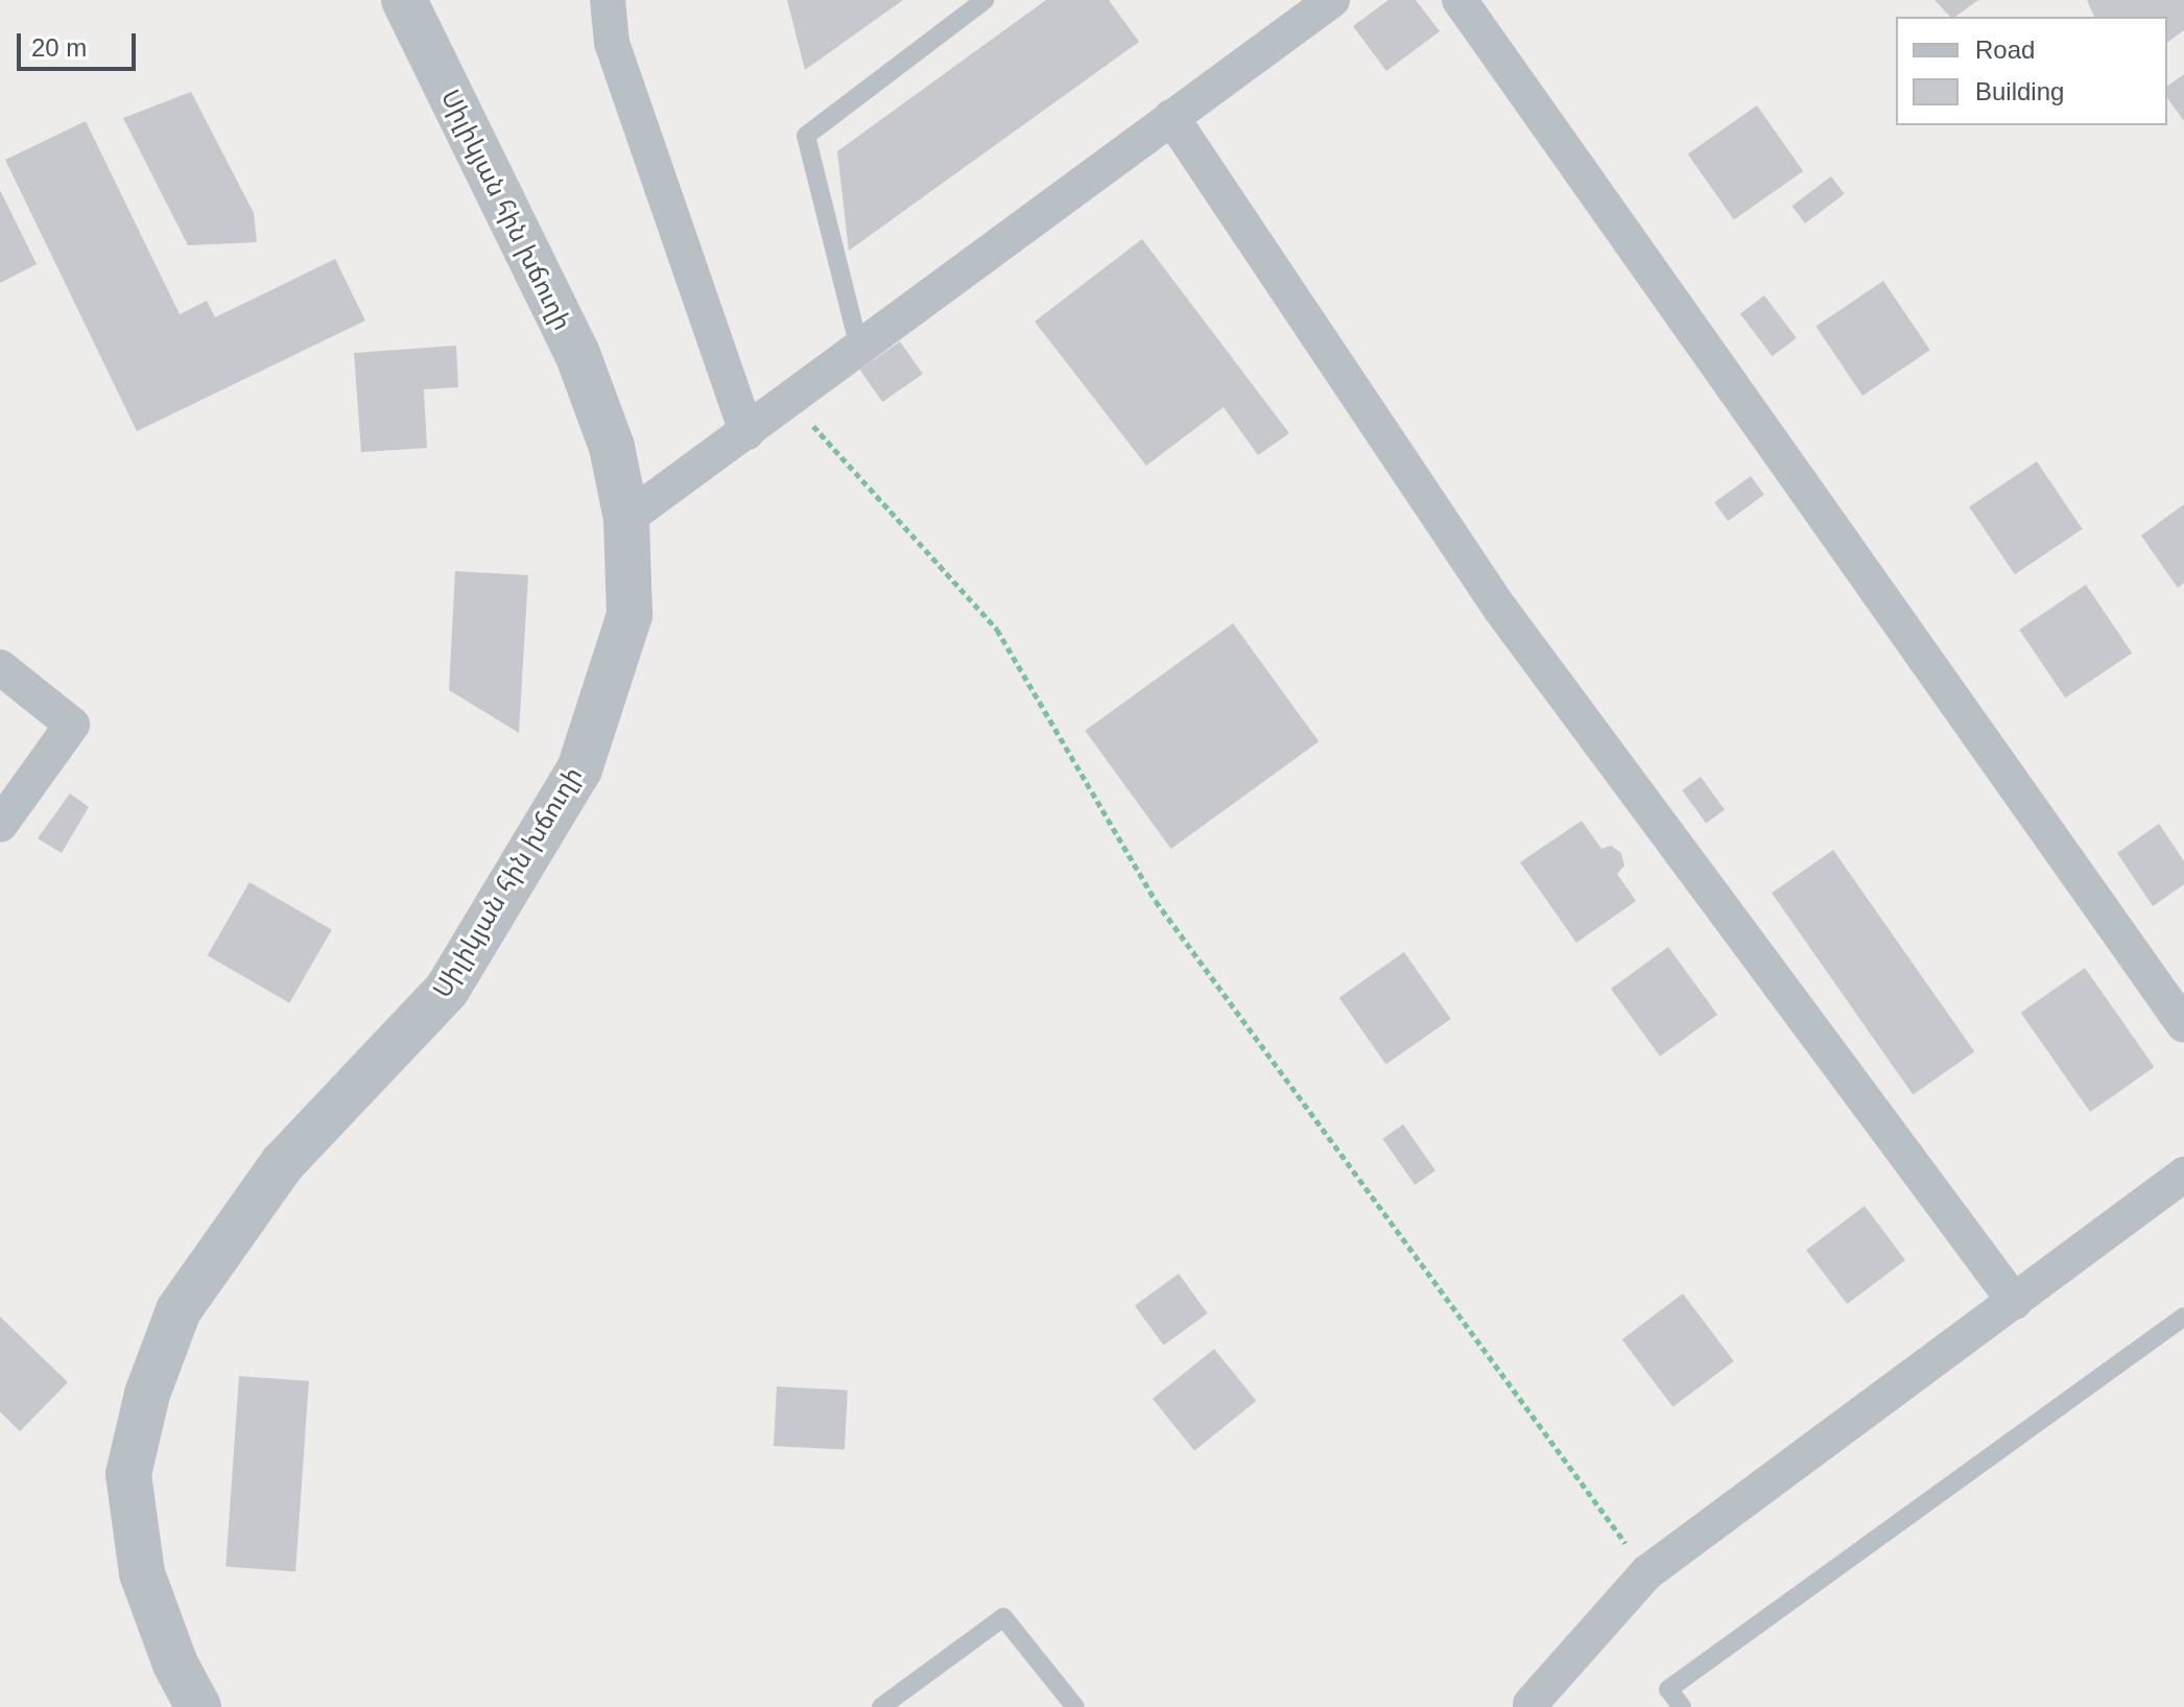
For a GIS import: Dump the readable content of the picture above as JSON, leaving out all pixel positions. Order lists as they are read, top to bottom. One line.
{"streets":{"street":["Սիլիկյան հին խճուղի"]},"legend":["Road","Building"],"scale_bar":"20 m"}
